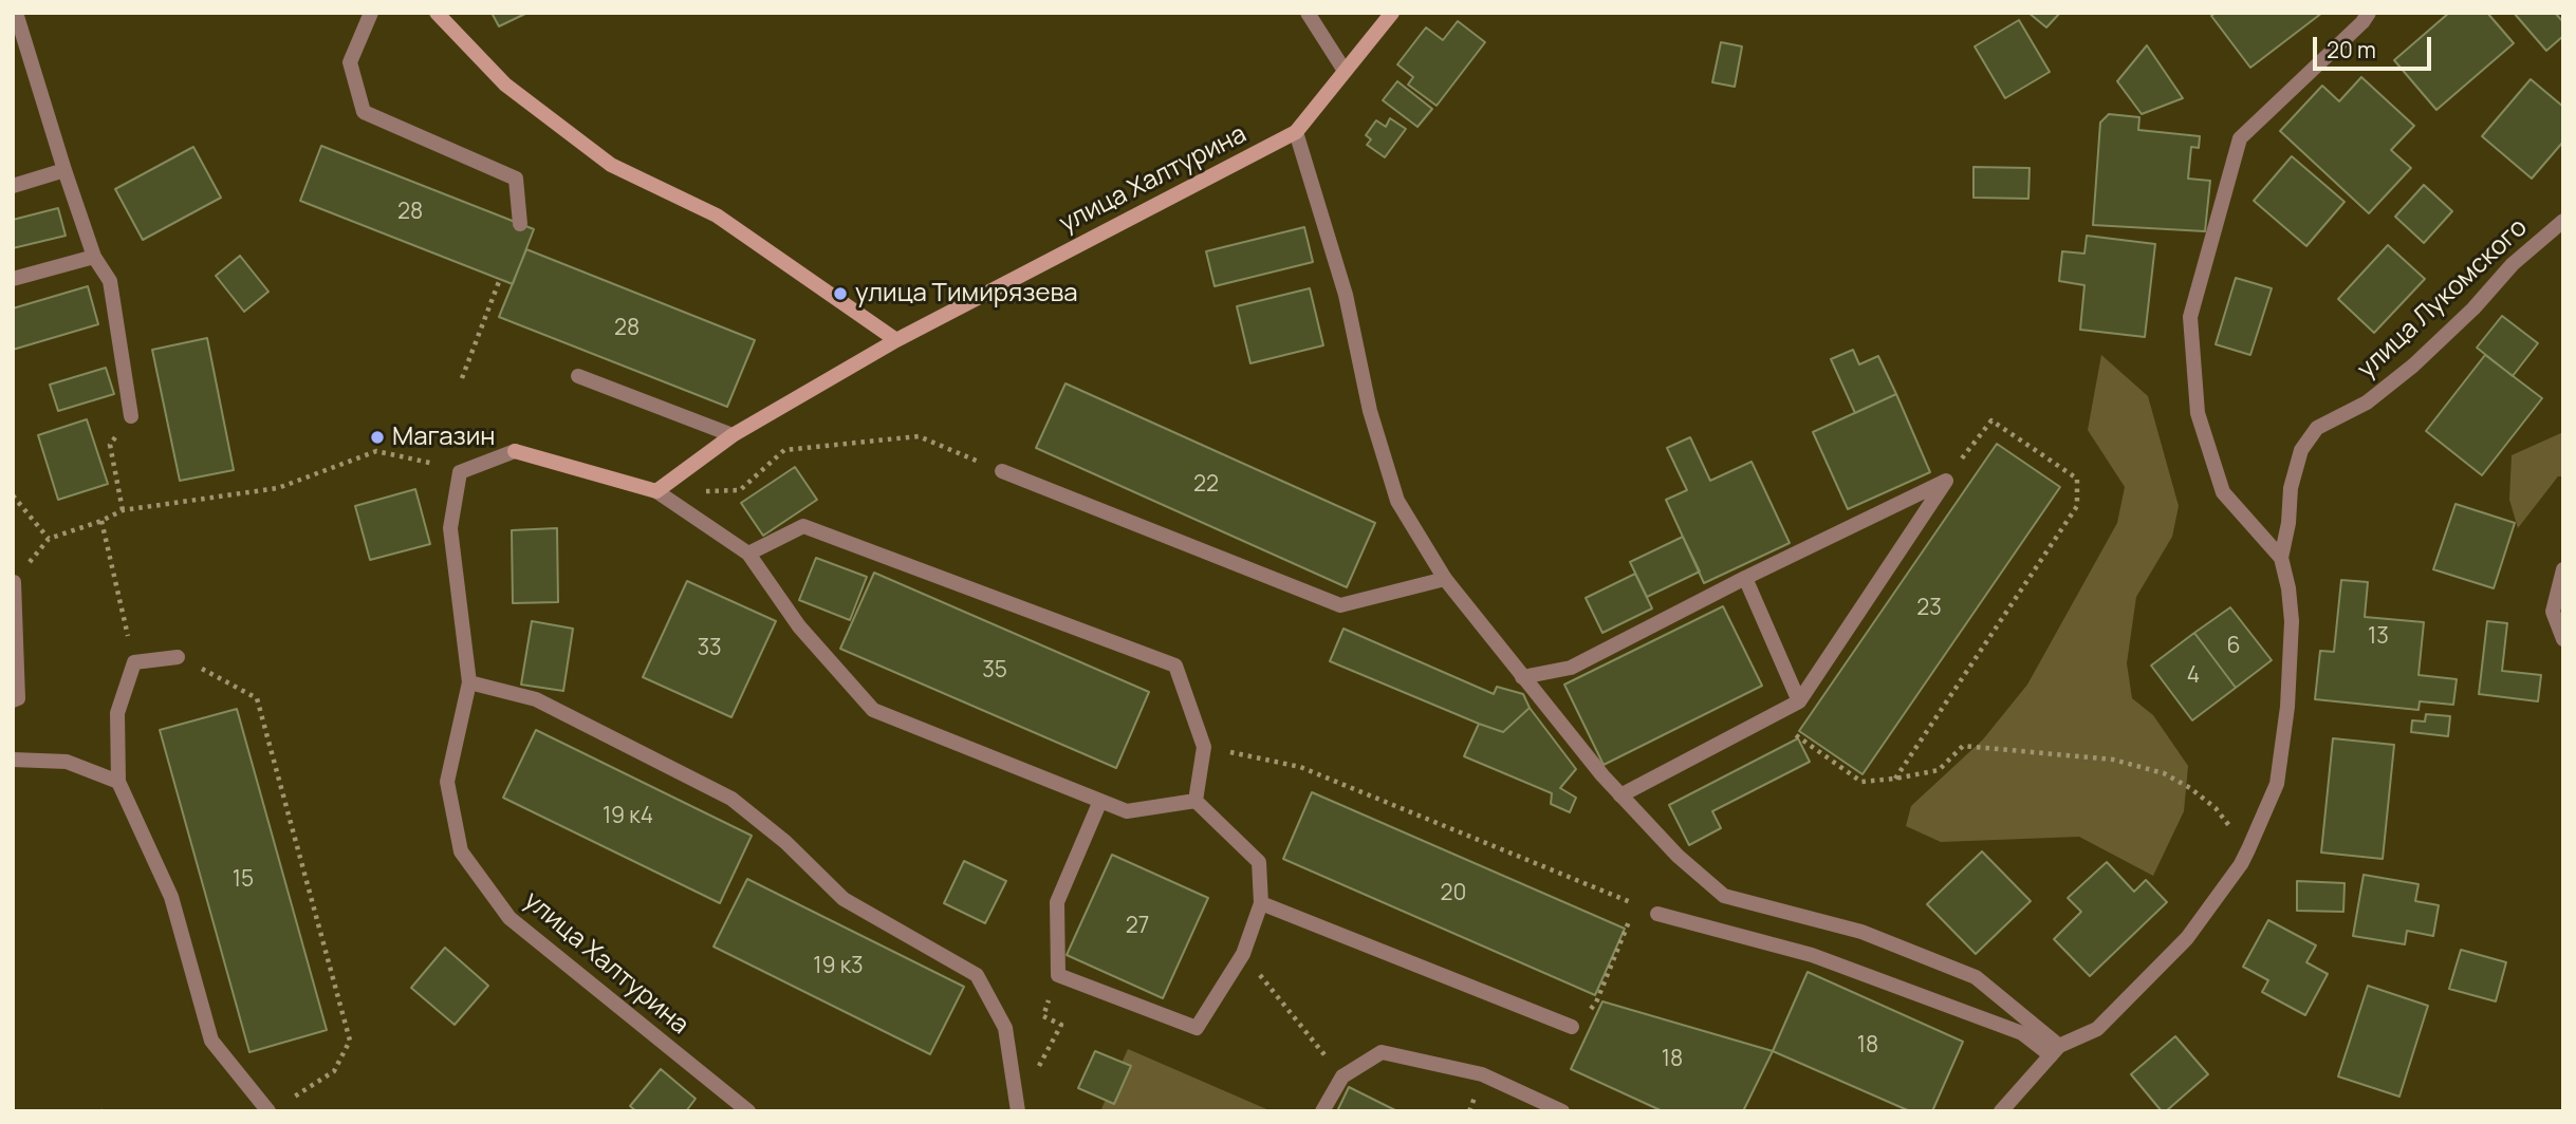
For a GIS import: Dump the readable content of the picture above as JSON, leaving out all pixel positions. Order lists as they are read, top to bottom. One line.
{"streets":{"street":["улица Халтурина","улица Лукомского"]},"places":["улица Тимирязева","Магазин"],"house_numbers":["28","28","22","23","13","6","33","35","4","19 к4","15","20","27","19 к3","18","18"],"scale_bar":"20 m"}
